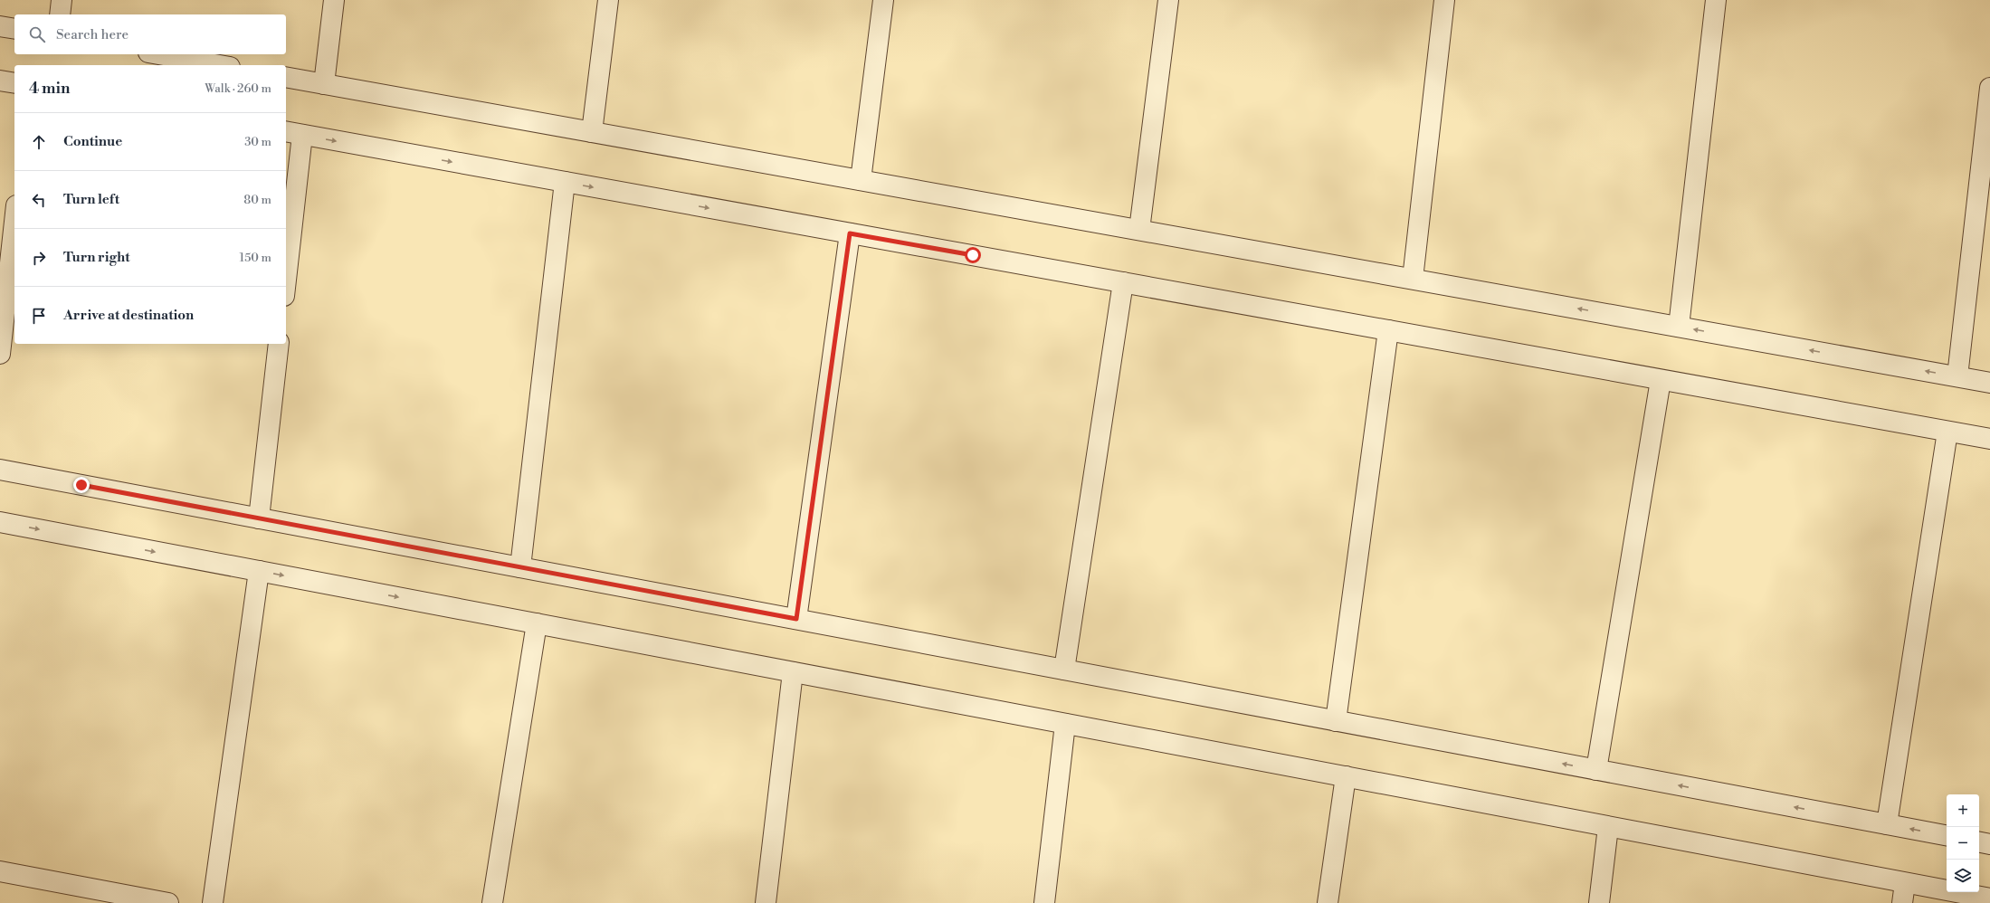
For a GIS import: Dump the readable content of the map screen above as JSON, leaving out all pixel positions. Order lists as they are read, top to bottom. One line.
{"page":{"search":"Search here","heading":["4 min","Walk · 260 m"],"list":[["Continue","30 m"],["Turn left","80 m"],["Turn right","150 m"],"Arrive at destination"],"map_buttons":["+","−"]}}
